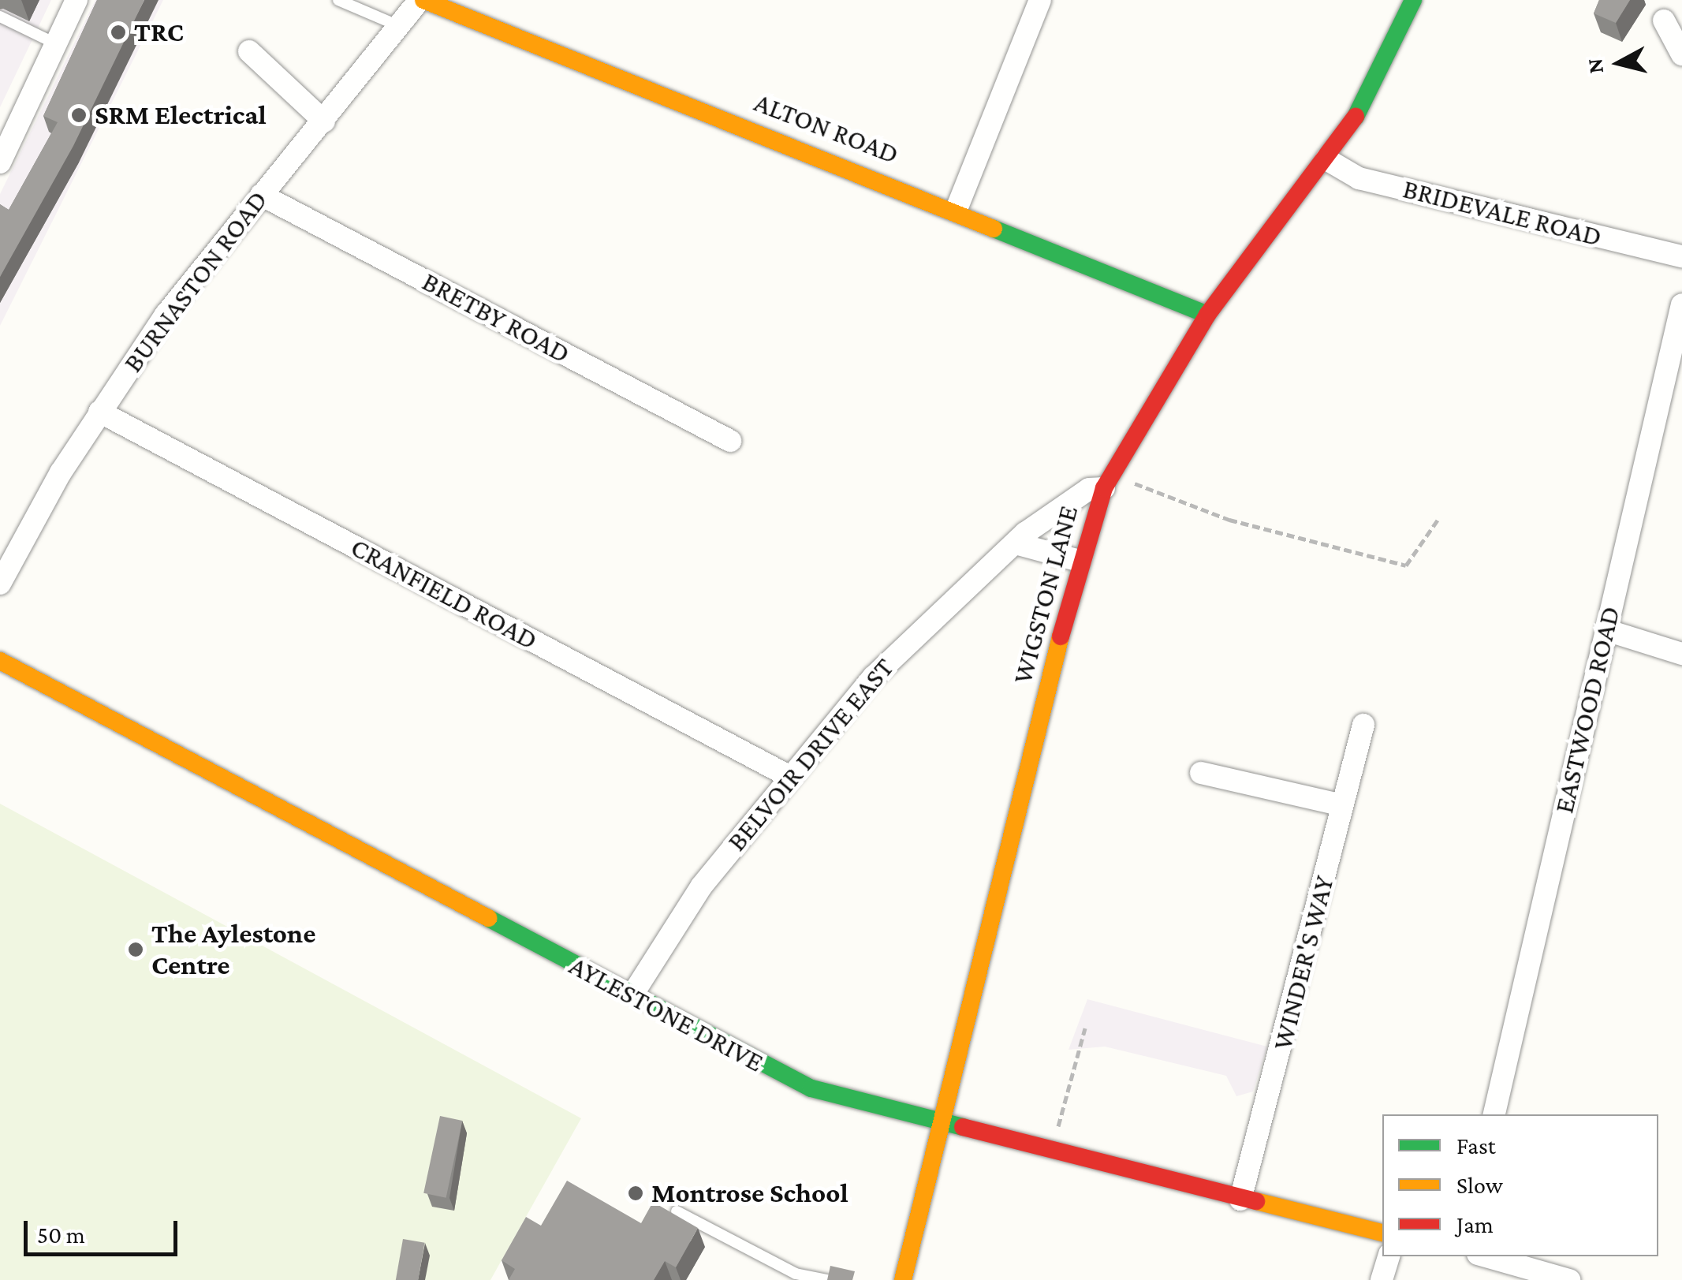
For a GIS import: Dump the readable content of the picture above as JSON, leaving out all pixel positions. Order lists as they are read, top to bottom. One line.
{"streets":{"street":["ALTON ROAD","BRIDEVALE ROAD","BURNASTON ROAD","BRETBY ROAD","CRANFIELD ROAD","WIGSTON LANE","EASTWOOD ROAD","BELVOIR DRIVE EAST","WINDER'S WAY","AYLESTONE DRIVE"]},"crossings":[["ALTON ROAD","BURNASTON ROAD"],["ALTON ROAD","WIGSTON LANE"],["BRIDEVALE ROAD","WIGSTON LANE"],["BURNASTON ROAD","BRETBY ROAD"],["BURNASTON ROAD","CRANFIELD ROAD"],["CRANFIELD ROAD","BELVOIR DRIVE EAST"],["WIGSTON LANE","BELVOIR DRIVE EAST"],["WIGSTON LANE","AYLESTONE DRIVE"],["BELVOIR DRIVE EAST","AYLESTONE DRIVE"],["WINDER'S WAY","AYLESTONE DRIVE"]],"places":["TRC","SRM Electrical","The Aylestone Centre","Montrose School"],"legend":["Fast","Slow","Jam"],"scale_bar":"50 m","north":"left"}
